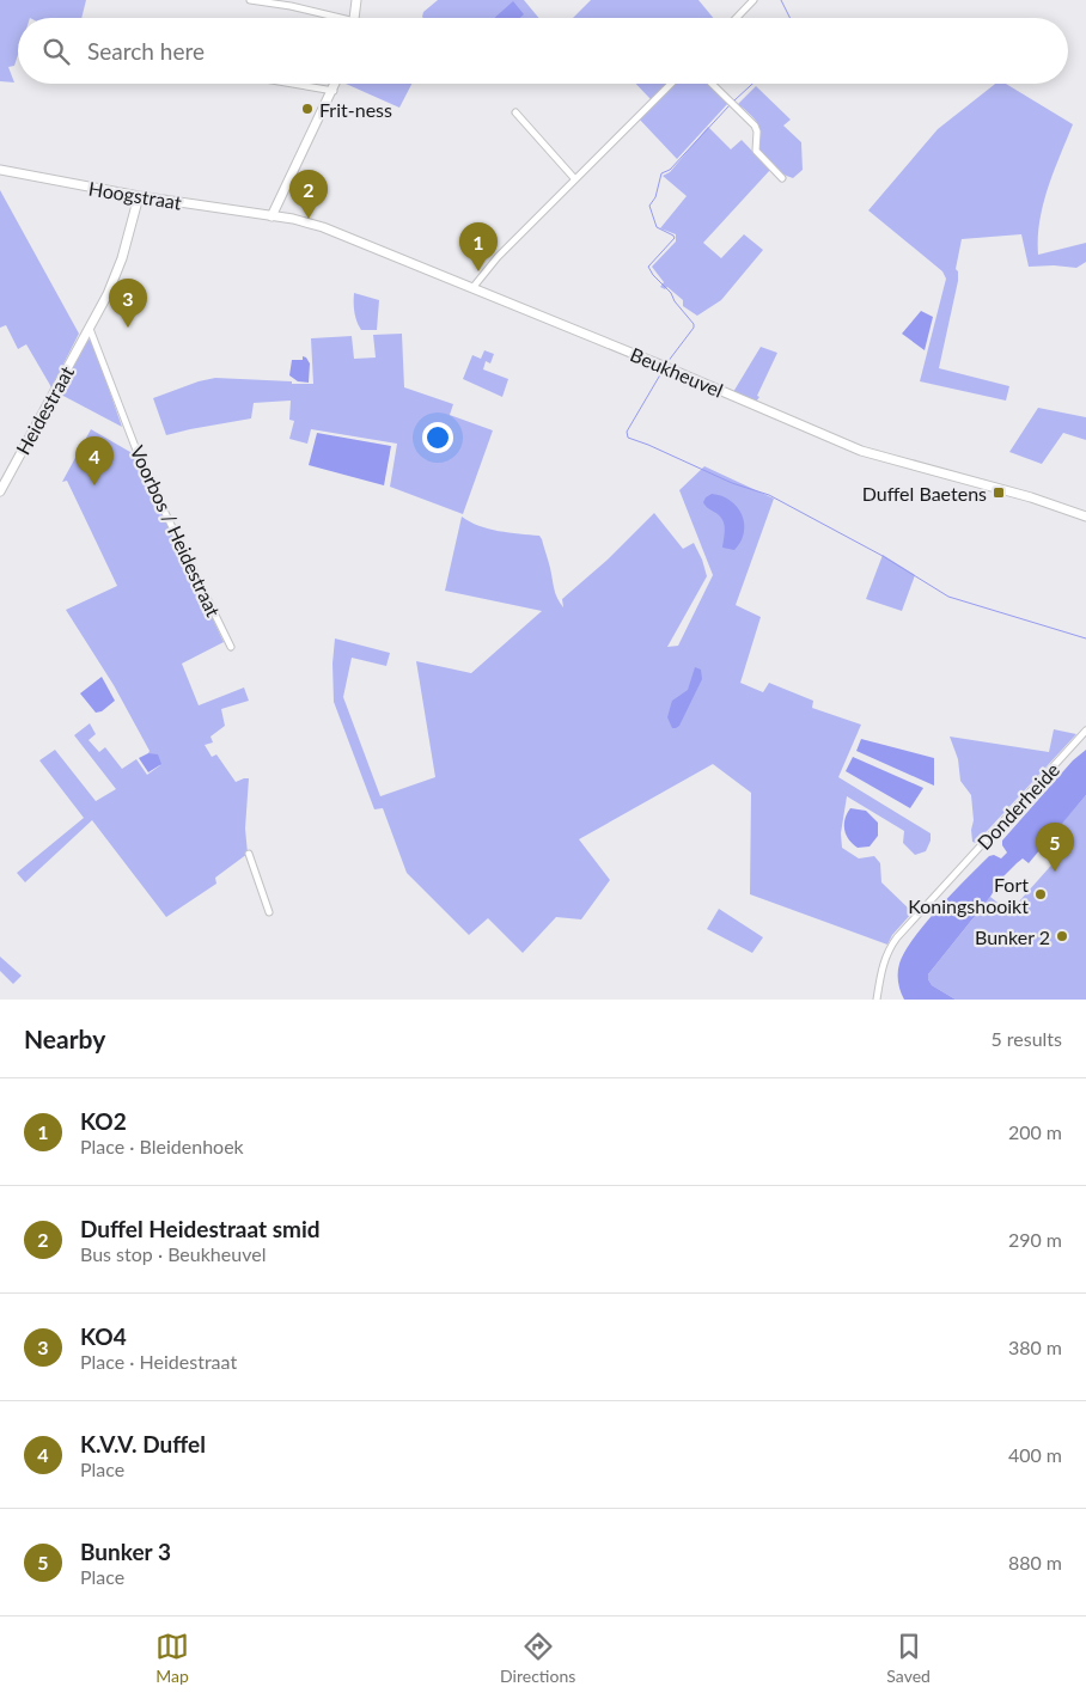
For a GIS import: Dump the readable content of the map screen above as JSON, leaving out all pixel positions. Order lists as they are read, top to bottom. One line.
{"streets":{"street":["Hoogstraat","Beukheuvel","Heidestraat","Voorbos / Heidestraat","Donderheide"]},"crossings":[["Hoogstraat","Beukheuvel"],["Hoogstraat","Heidestraat"],["Heidestraat","Voorbos / Heidestraat"]],"places":{"other":["Frit-ness","Fort Koningshooikt","Bunker 2"],"transit":["Duffel Baetens"]},"page":{"search":"Search here","pins":["2","1","3","4","5"],"heading":["Nearby","5 results"],"list":[{"mark":"1","name":"KO2","note":"Place · Bleidenhoek","value":"200 m"},{"mark":"2","name":"Duffel Heidestraat smid","note":"Bus stop · Beukheuvel","value":"290 m"},{"mark":"3","name":"KO4","note":"Place · Heidestraat","value":"380 m"},{"mark":"4","name":"K.V.V. Duffel","note":"Place","value":"400 m"},{"mark":"5","name":"Bunker 3","note":"Place","value":"880 m"}],"nav":["Map","Directions","Saved"]}}
